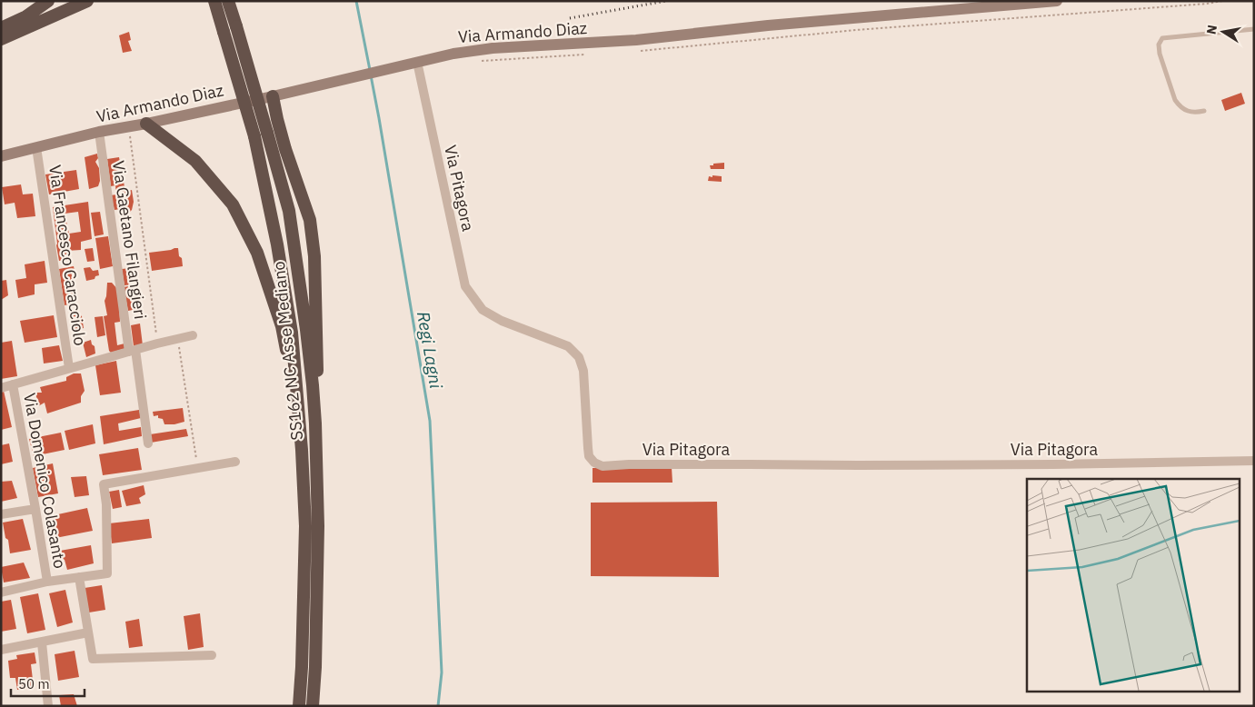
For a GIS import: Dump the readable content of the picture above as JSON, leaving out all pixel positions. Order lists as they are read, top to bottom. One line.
{"streets":{"highway":["SS162 NC Asse Mediano"],"main road":["Via Armando Diaz"],"street":["Via Pitagora","Via Gaetano Filangieri","Via Francesco Caracciolo","Via Domenico Colasanto"]},"crossings":[["Via Armando Diaz","Via Pitagora"],["Via Armando Diaz","Via Gaetano Filangieri"],["Via Armando Diaz","Via Francesco Caracciolo"]],"water":["Regi Lagni"],"scale_bar":"50 m","north":"left"}
